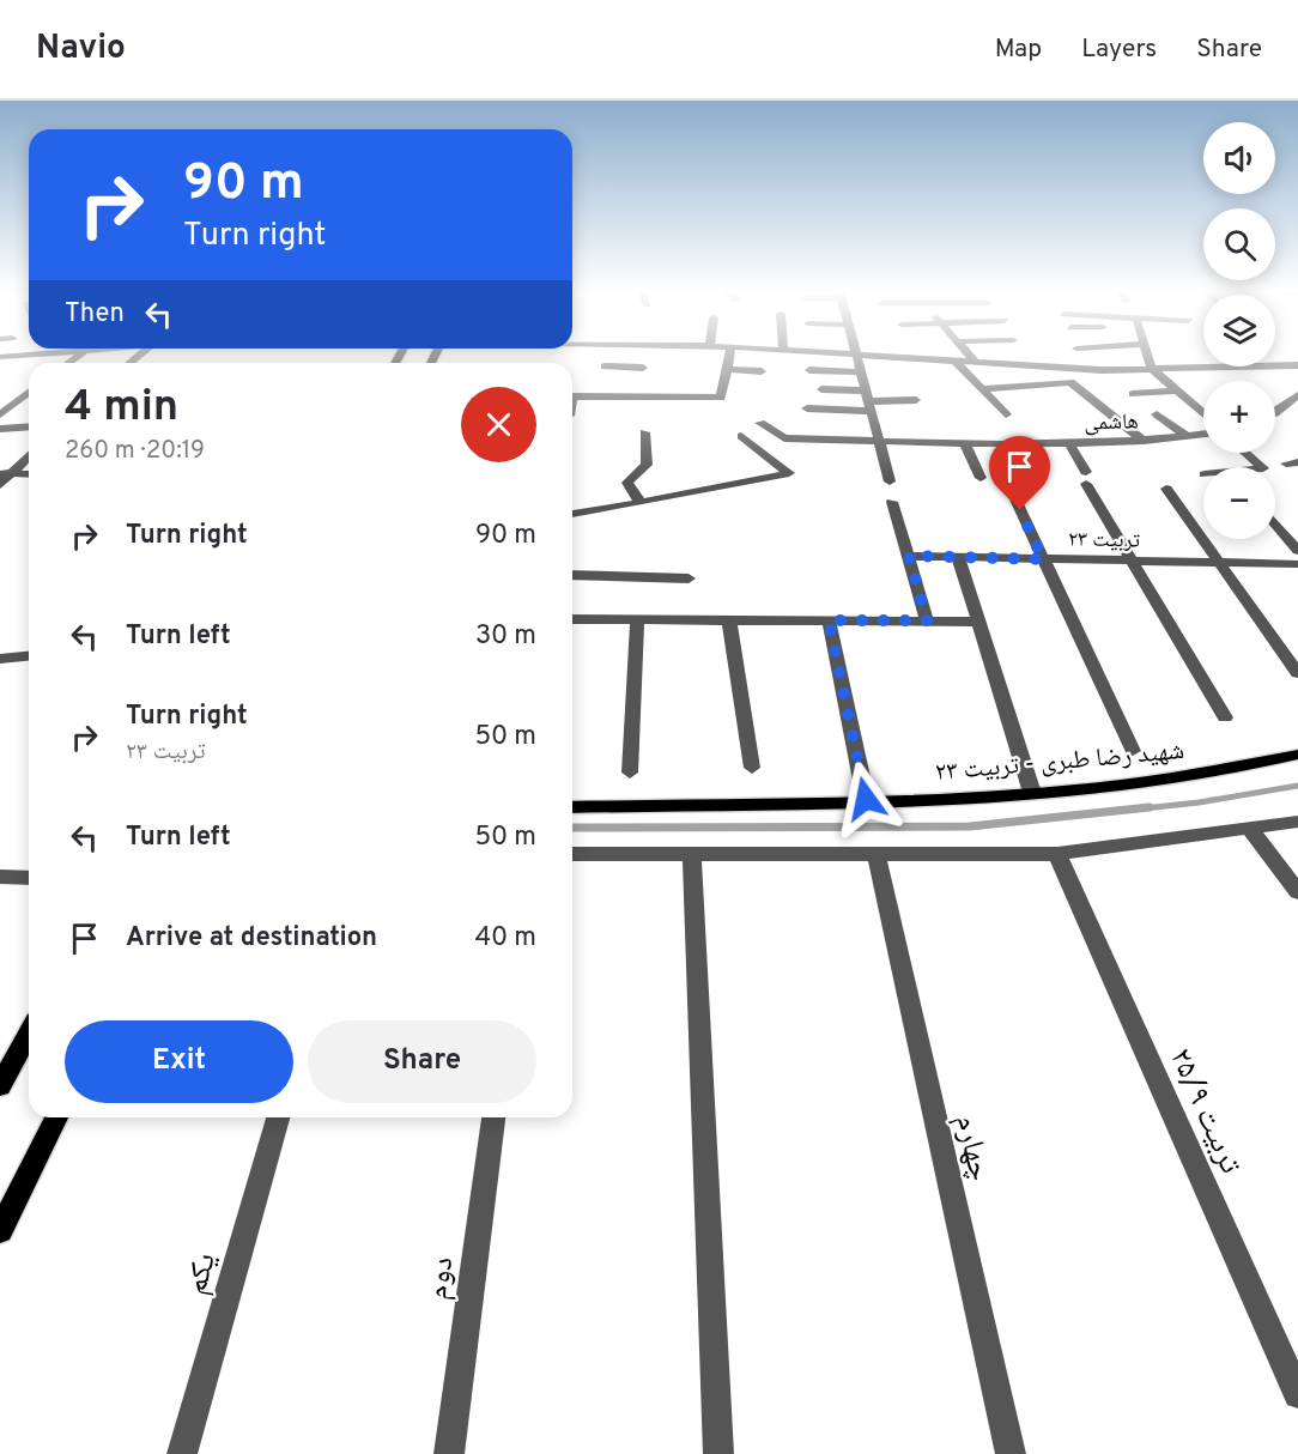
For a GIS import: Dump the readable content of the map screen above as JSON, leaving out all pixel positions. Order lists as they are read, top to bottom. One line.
{"streets":{"main road":["شهید رضا طبری - تربیت ۲۳"],"street":["هاشمی","تربیت ۲۳","تربیت ۲۵/۹","چهارم","یکم","دوم"]},"page":{"header":"Navio","nav":["Map","Layers","Share"],"map_buttons":["+","−"],"turn":["90 m","Turn right"],"then":"Then","heading":["4 min","260 m · 20:19"],"list":[{"name":"Turn right","value":"90 m"},{"name":"Turn left","value":"30 m"},{"name":"Turn right","note":"تربیت ۲۳","value":"50 m"},{"name":"Turn left","value":"50 m"},{"name":"Arrive at destination","value":"40 m"}],"buttons":["Exit","Share"]}}
